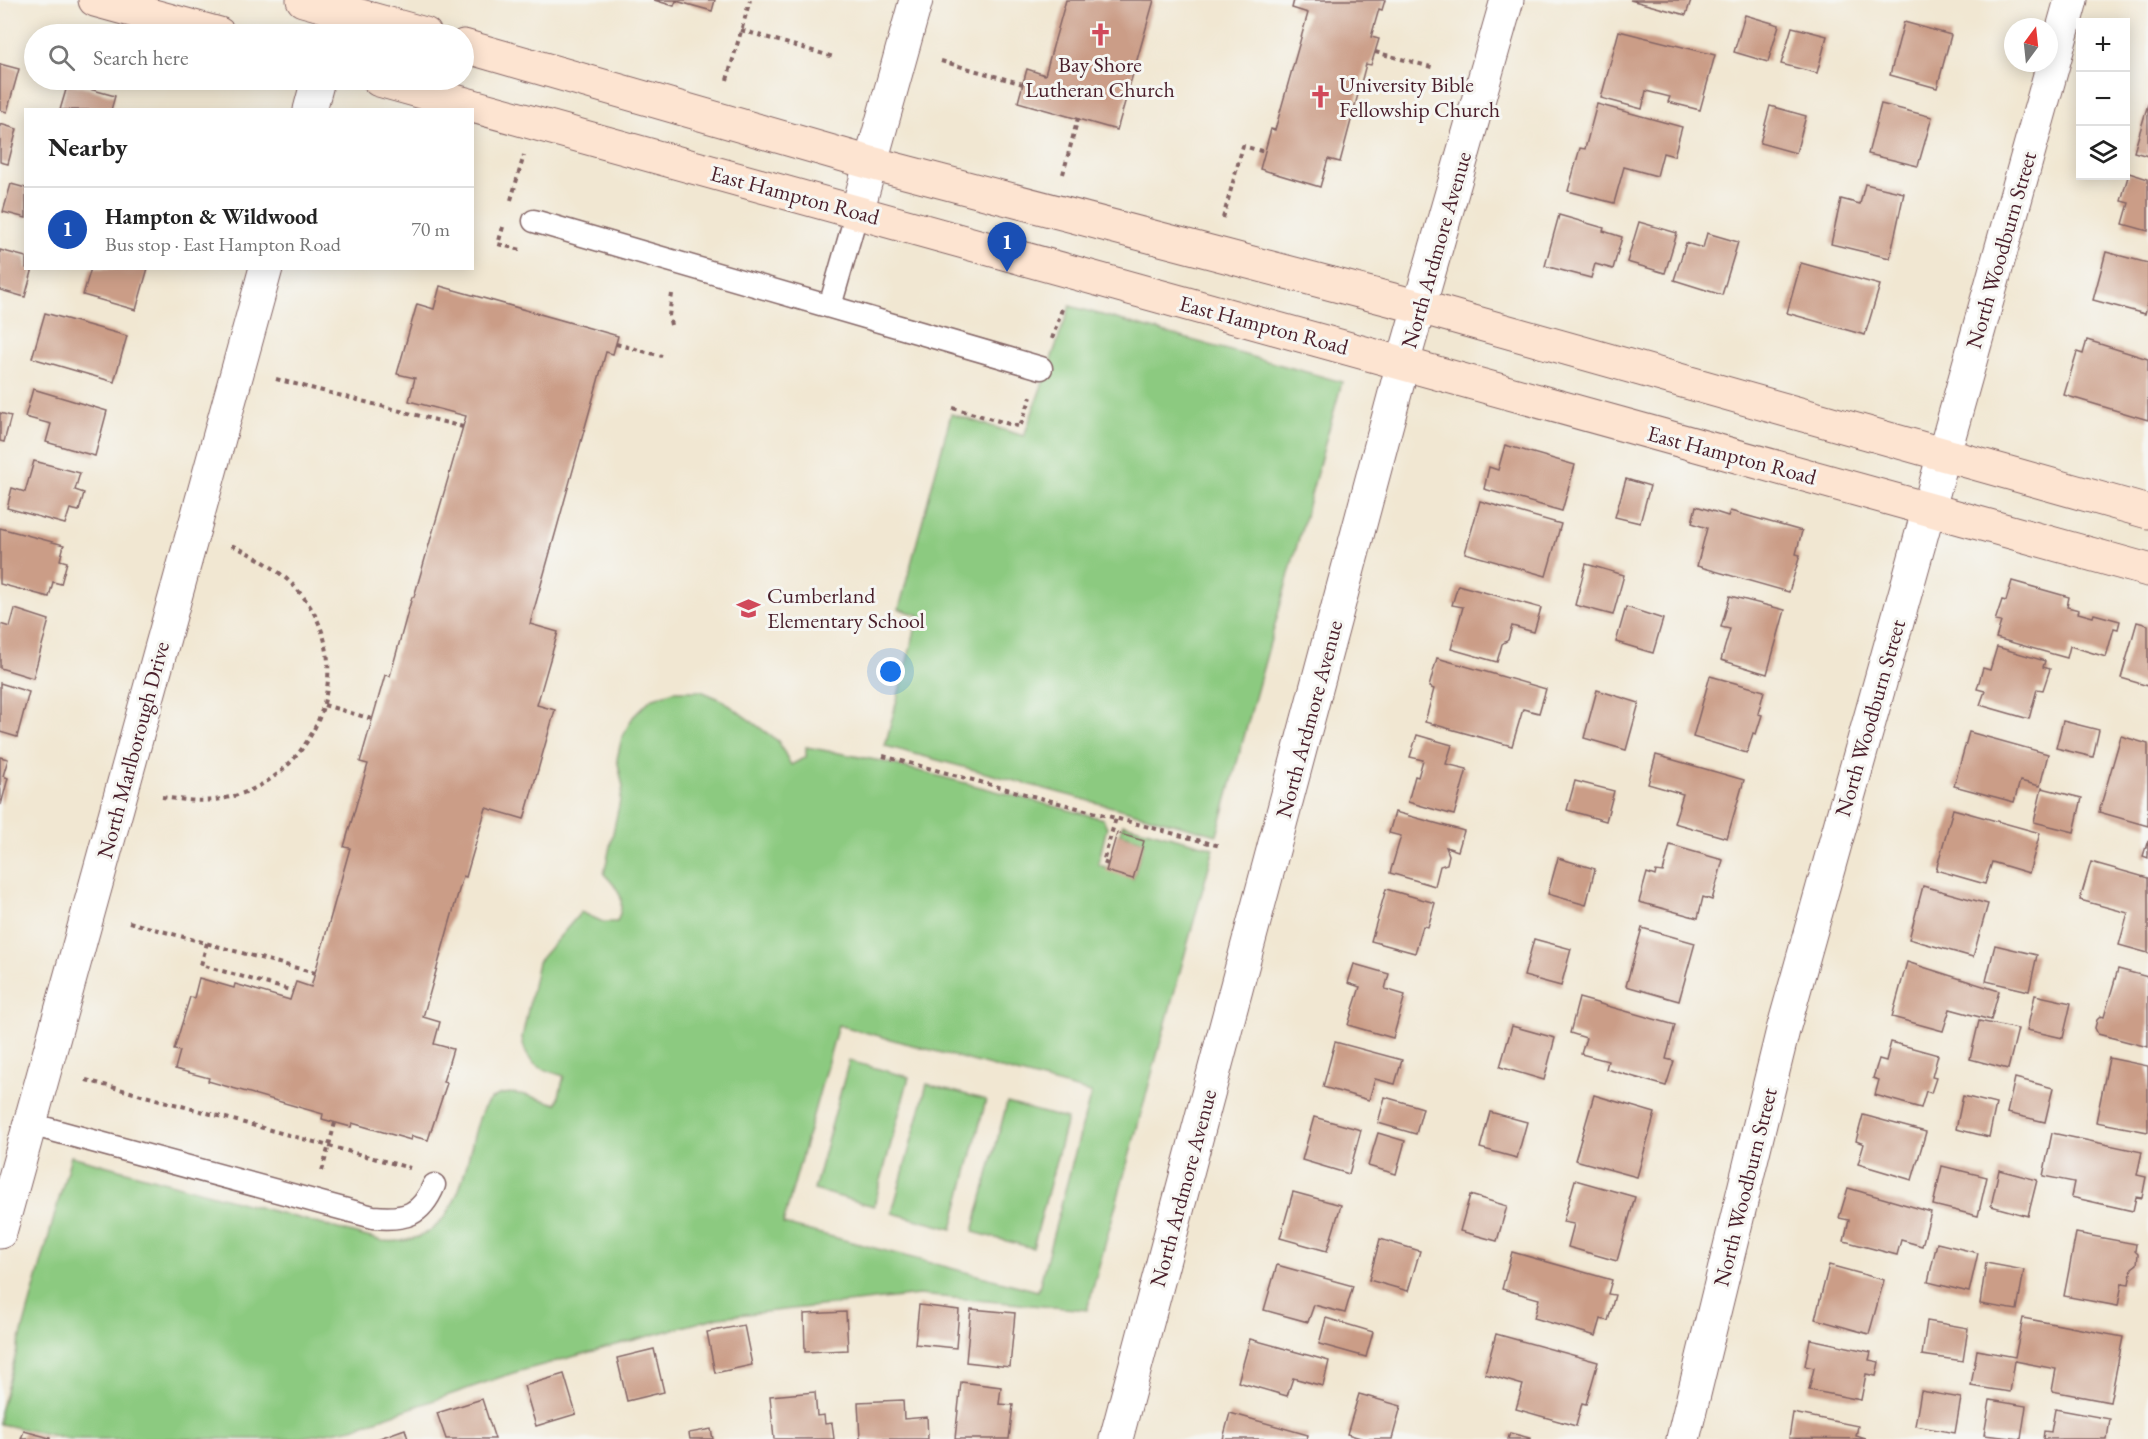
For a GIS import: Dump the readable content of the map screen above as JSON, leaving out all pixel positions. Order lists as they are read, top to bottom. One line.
{"streets":{"main road":["East Hampton Road"],"street":["North Ardmore Avenue","North Woodburn Street","North Marlborough Drive"]},"crossings":[["East Hampton Road","North Ardmore Avenue"],["East Hampton Road","North Woodburn Street"]],"places":{"church":["Bay Shore Lutheran Church","University Bible Fellowship Church"],"school or university":["Cumberland Elementary School"]},"north":"top","page":{"map_buttons":["+","−"],"search":"Search here","heading":"Nearby","list":[{"mark":"1","name":"Hampton & Wildwood","note":"Bus stop · East Hampton Road","value":"70 m"}],"pins":"1"}}
